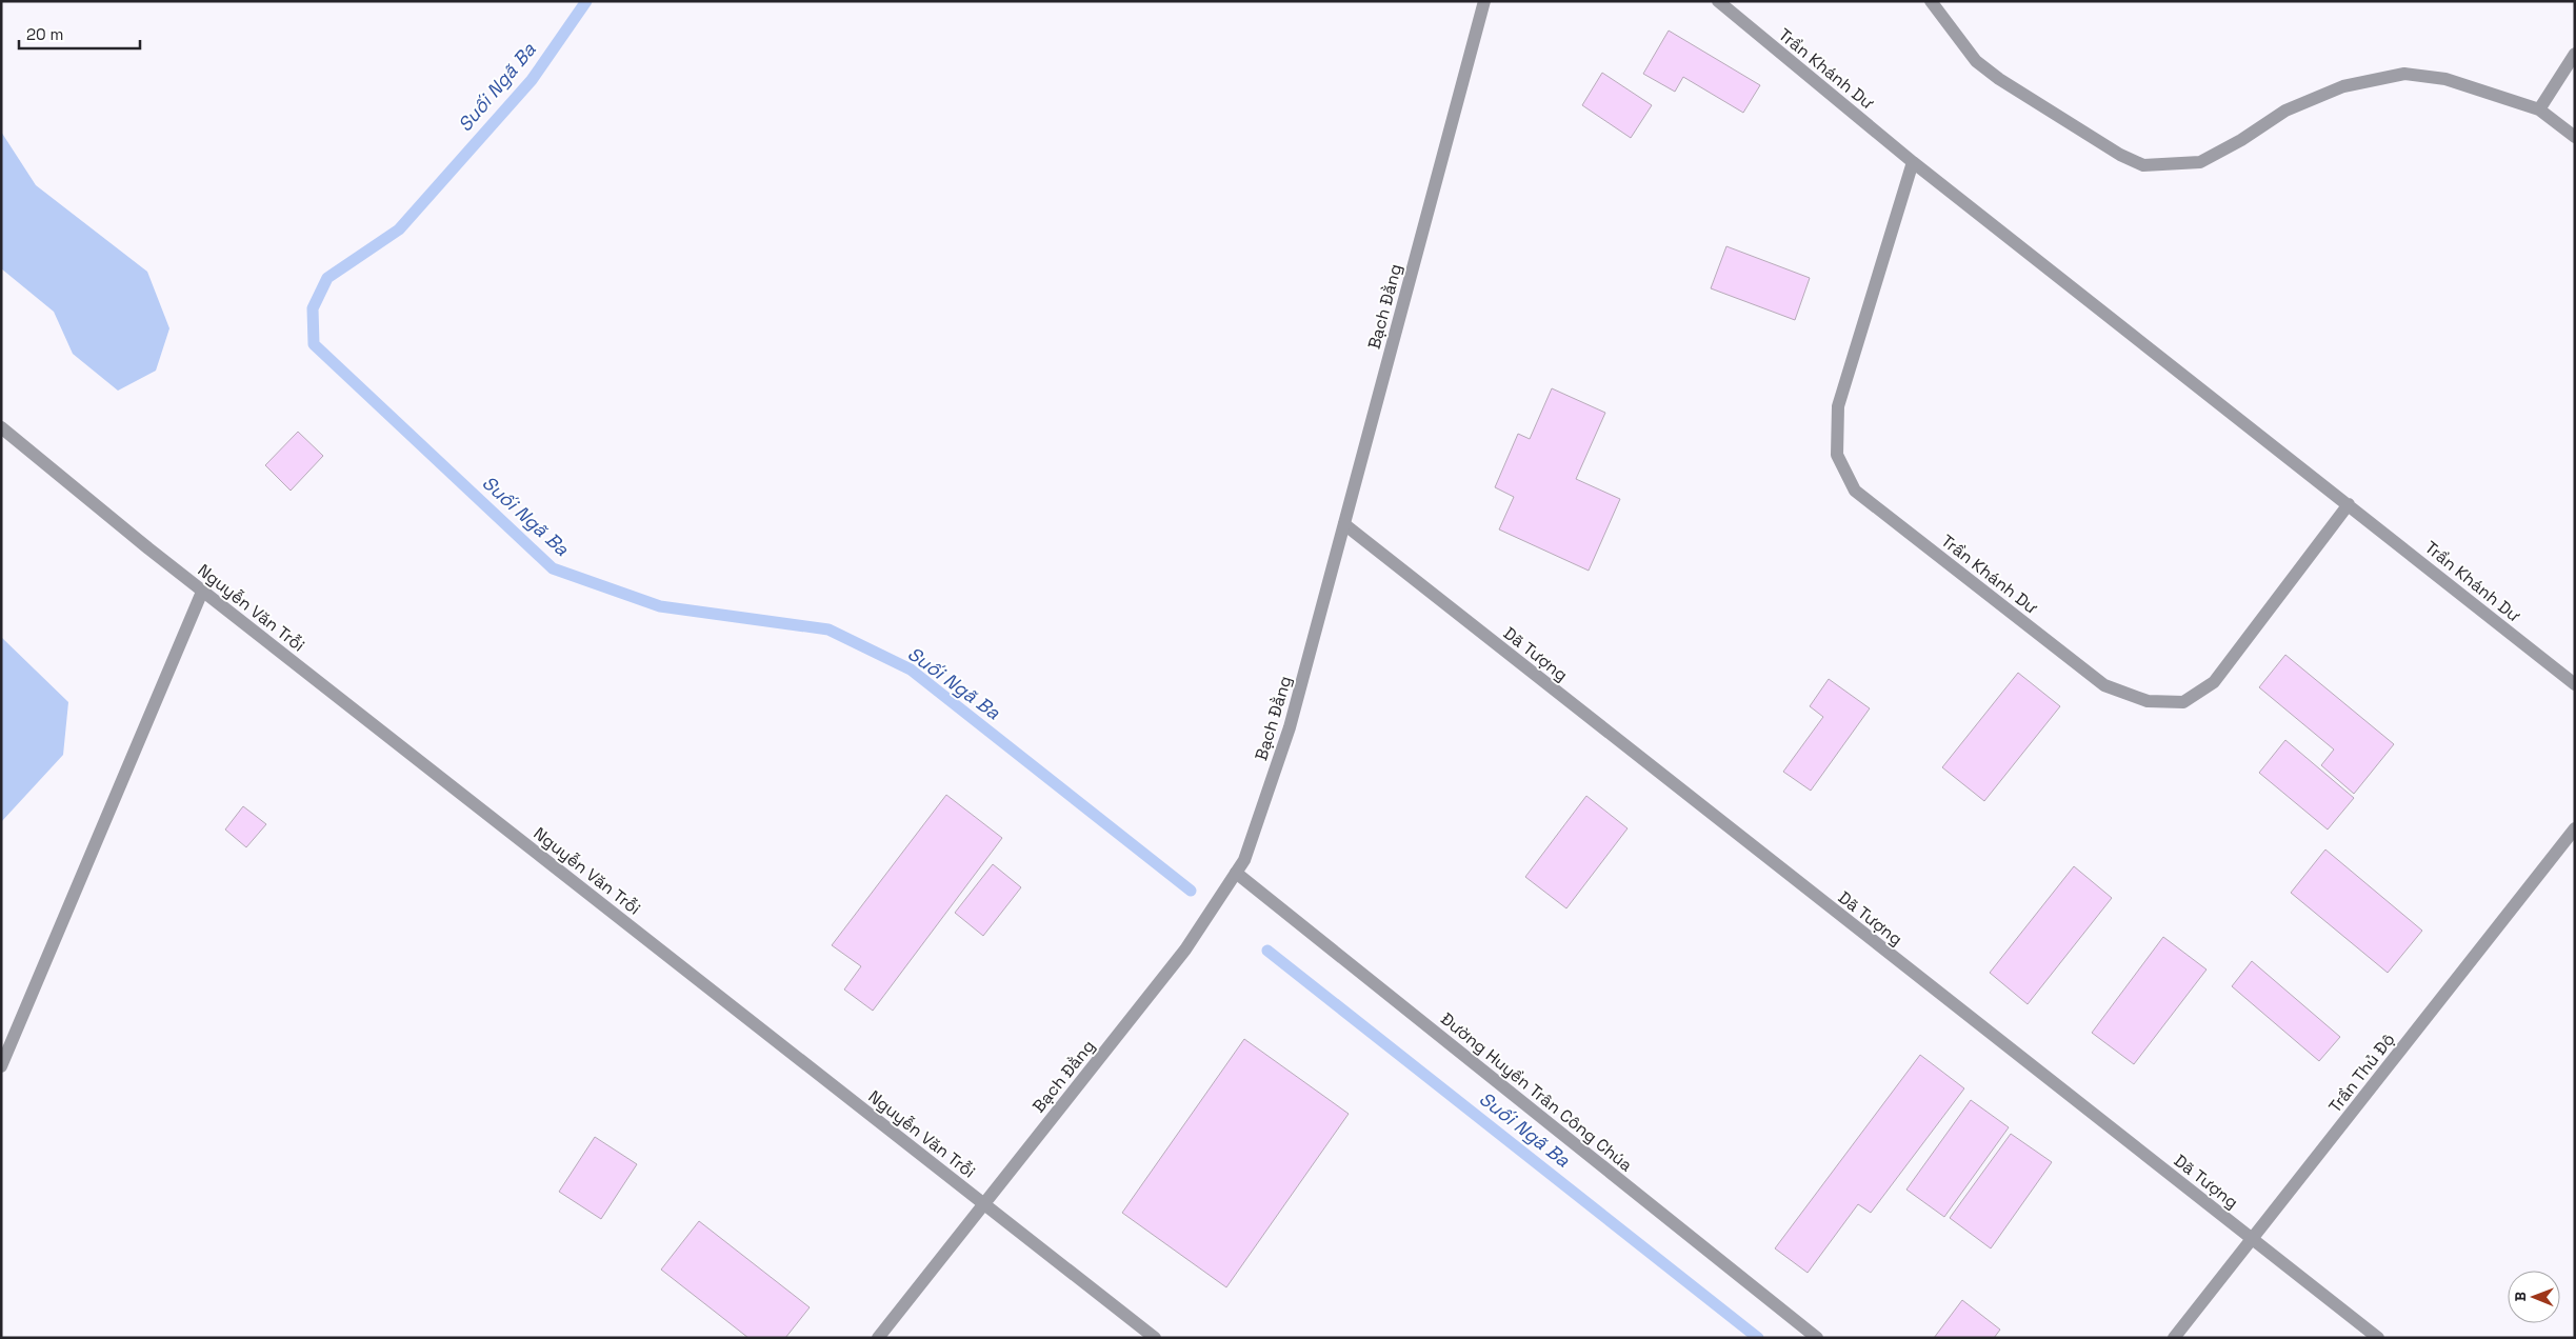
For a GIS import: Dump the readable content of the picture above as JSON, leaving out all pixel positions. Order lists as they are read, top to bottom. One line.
{"streets":{"street":["Trần Khánh Dư","Bạch Đằng","Nguyễn Văn Trỗi","Dã Tượng","Trần Thủ Độ","Đường Huyền Trân Công Chúa"]},"crossings":[["Bạch Đằng","Nguyễn Văn Trỗi"],["Bạch Đằng","Dã Tượng"],["Bạch Đằng","Đường Huyền Trân Công Chúa"],["Dã Tượng","Trần Thủ Độ"]],"water":["Suối Ngã Ba"],"scale_bar":"20 m","north":"left"}
